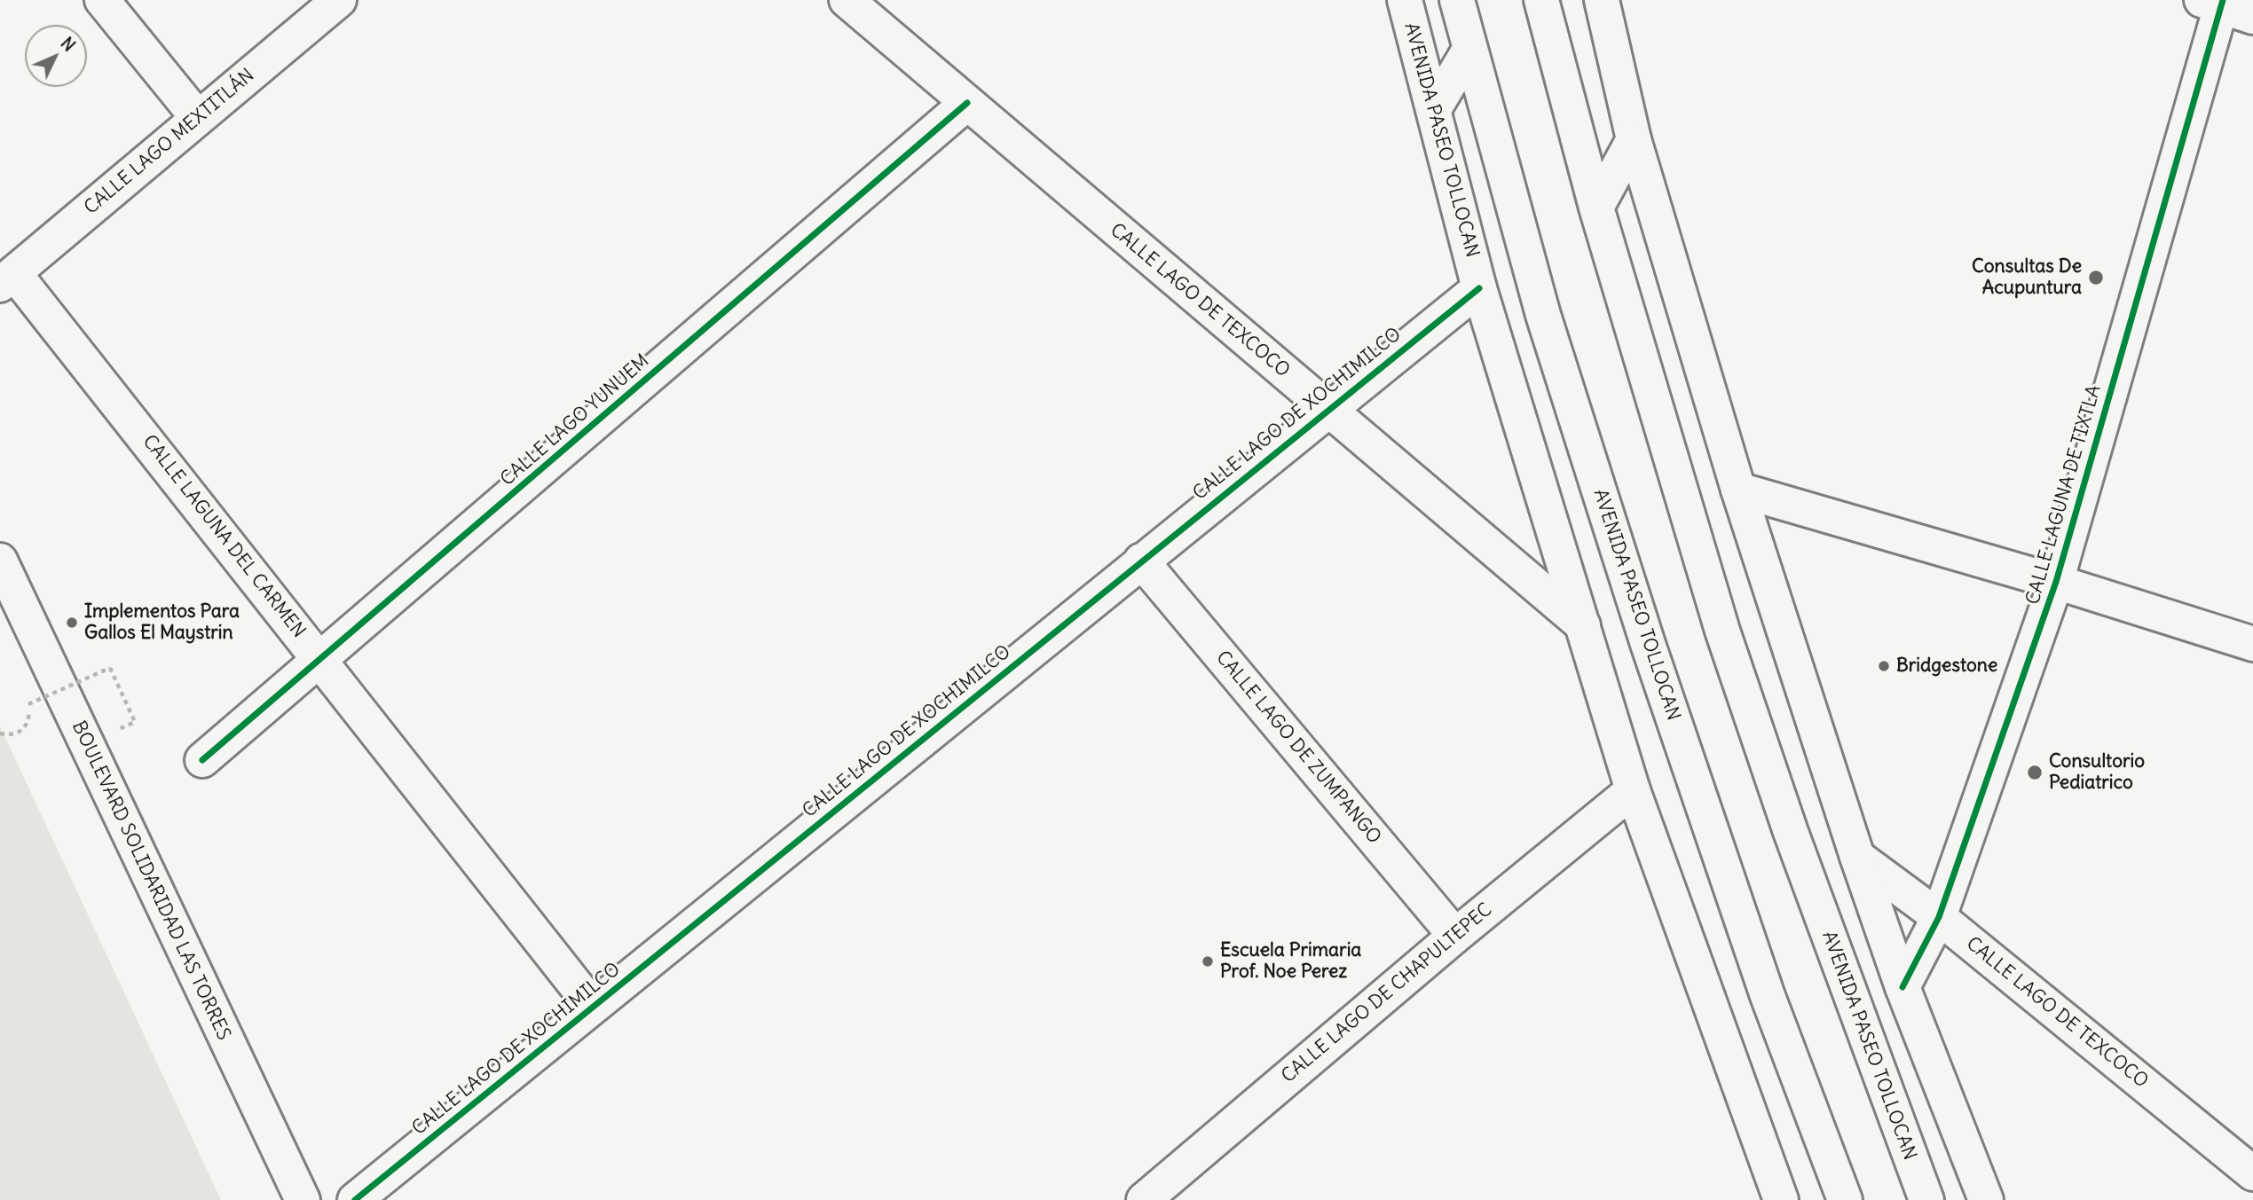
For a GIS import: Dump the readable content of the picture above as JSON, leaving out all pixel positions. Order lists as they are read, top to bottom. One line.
{"streets":{"main road":["AVENIDA PASEO TOLLOCAN","CALLE LAGO MEXTITLÁN","CALLE LAGO DE TEXCOCO","CALLE LAGO DE XOCHIMILCO","CALLE LAGO YUNUEM","CALLE LAGUNA DE TIXTLA","CALLE LAGUNA DEL CARMEN","CALLE LAGO DE ZUMPANGO","BOULEVARD SOLIDARIDAD LAS TORRES","CALLE LAGO DE CHAPULTEPEC"]},"crossings":[["AVENIDA PASEO TOLLOCAN","CALLE LAGO DE TEXCOCO"],["AVENIDA PASEO TOLLOCAN","CALLE LAGO DE XOCHIMILCO"],["AVENIDA PASEO TOLLOCAN","CALLE LAGO DE CHAPULTEPEC"],["CALLE LAGO MEXTITLÁN","CALLE LAGUNA DEL CARMEN"],["CALLE LAGO DE TEXCOCO","CALLE LAGO DE XOCHIMILCO"],["CALLE LAGO DE TEXCOCO","CALLE LAGO YUNUEM"],["CALLE LAGO DE TEXCOCO","CALLE LAGUNA DE TIXTLA"],["CALLE LAGO DE XOCHIMILCO","CALLE LAGUNA DEL CARMEN"],["CALLE LAGO DE XOCHIMILCO","CALLE LAGO DE ZUMPANGO"],["CALLE LAGO YUNUEM","CALLE LAGUNA DEL CARMEN"],["CALLE LAGO DE ZUMPANGO","CALLE LAGO DE CHAPULTEPEC"]],"places":["Consultas De Acupuntura","Implementos Para Gallos El Maystrin","Bridgestone","Consultorio Pediatrico","Escuela Primaria Prof. Noe Perez"],"north":"top right"}
